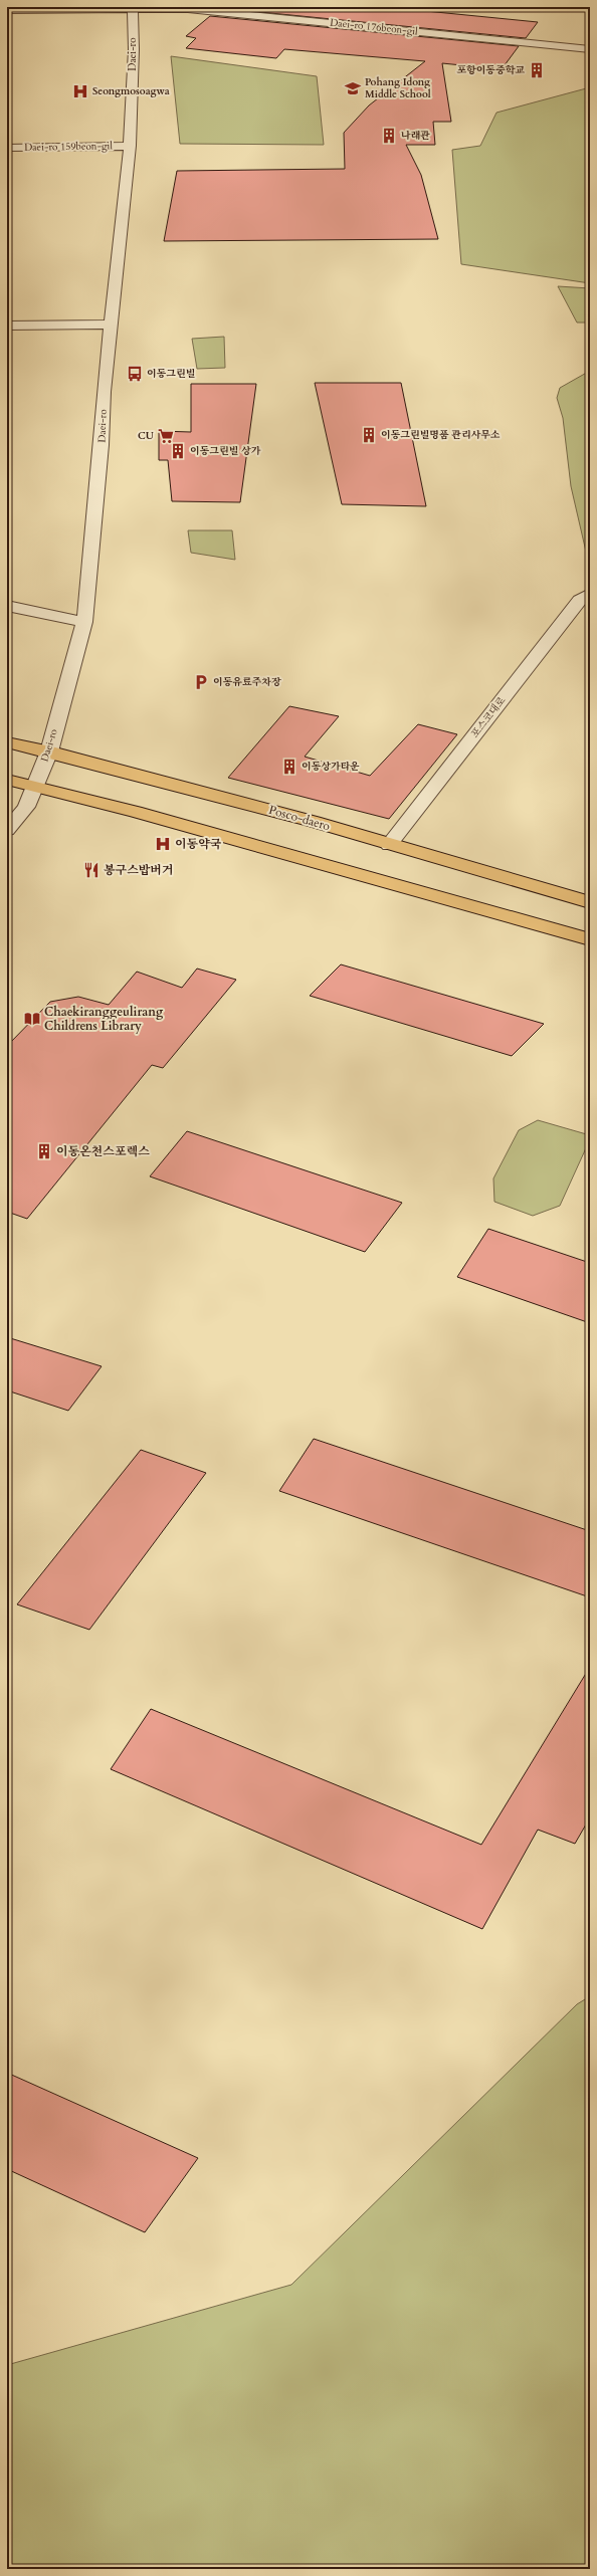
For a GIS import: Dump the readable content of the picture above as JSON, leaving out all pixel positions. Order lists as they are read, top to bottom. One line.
{"streets":{"main road":["Posco-daero"],"street":["Daei-ro 176beon-gil","Daei-ro","Daei-ro 159beon-gil","포스코대로"]},"crossings":[["Daei-ro 176beon-gil","Daei-ro"],["Daei-ro","Daei-ro 159beon-gil"],["Daei-ro","Posco-daero"],["포스코대로","Posco-daero"]],"places":{"building":["포항이동중학교","나래관","이동그린빌명품 관리사무소","이동그린빌 상가","이동상가타운","이동온천스포렉스"],"school or university":["Pohang Idong Middle School"],"hospital":["Seongmosoagwa","이동약국"],"bus stop":["이동그린빌"],"supermarket":["CU"],"parking":["이동유료주차장"],"restaurant":["봉구스밥버거"],"library":["Chaekiranggeulirang Childrens Library"]}}
